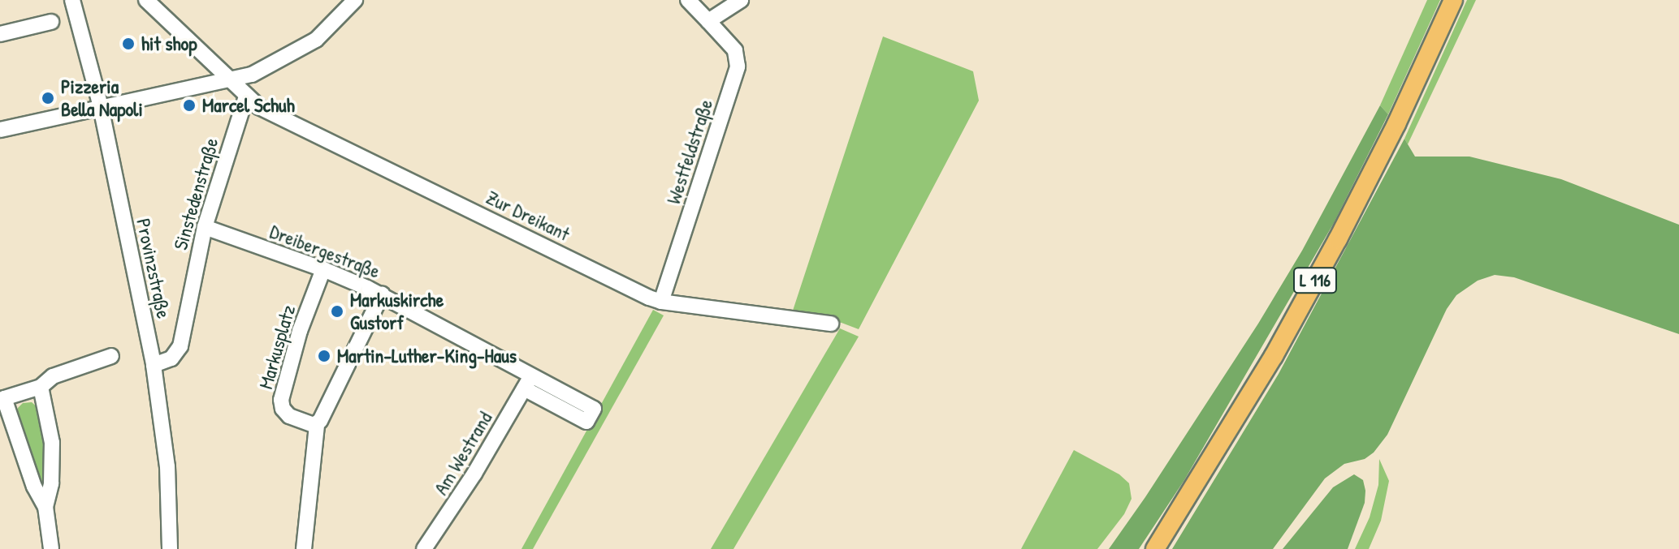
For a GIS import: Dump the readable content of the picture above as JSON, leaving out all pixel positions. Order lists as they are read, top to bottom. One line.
{"streets":{"main road":["L 116"],"street":["Westfeldstraße","Sinstedenstraße","Zur Dreikant","Dreibergestraße","Provinzstraße","Markusplatz","Am Westrand"]},"crossings":[["Westfeldstraße","Zur Dreikant"],["Sinstedenstraße","Zur Dreikant"],["Sinstedenstraße","Dreibergestraße"],["Sinstedenstraße","Provinzstraße"],["Dreibergestraße","Markusplatz"],["Dreibergestraße","Am Westrand"]],"places":["hit shop","Pizzeria Bella Napoli","Marcel Schuh","Markuskirche Gustorf","Martin-Luther-King-Haus"]}
